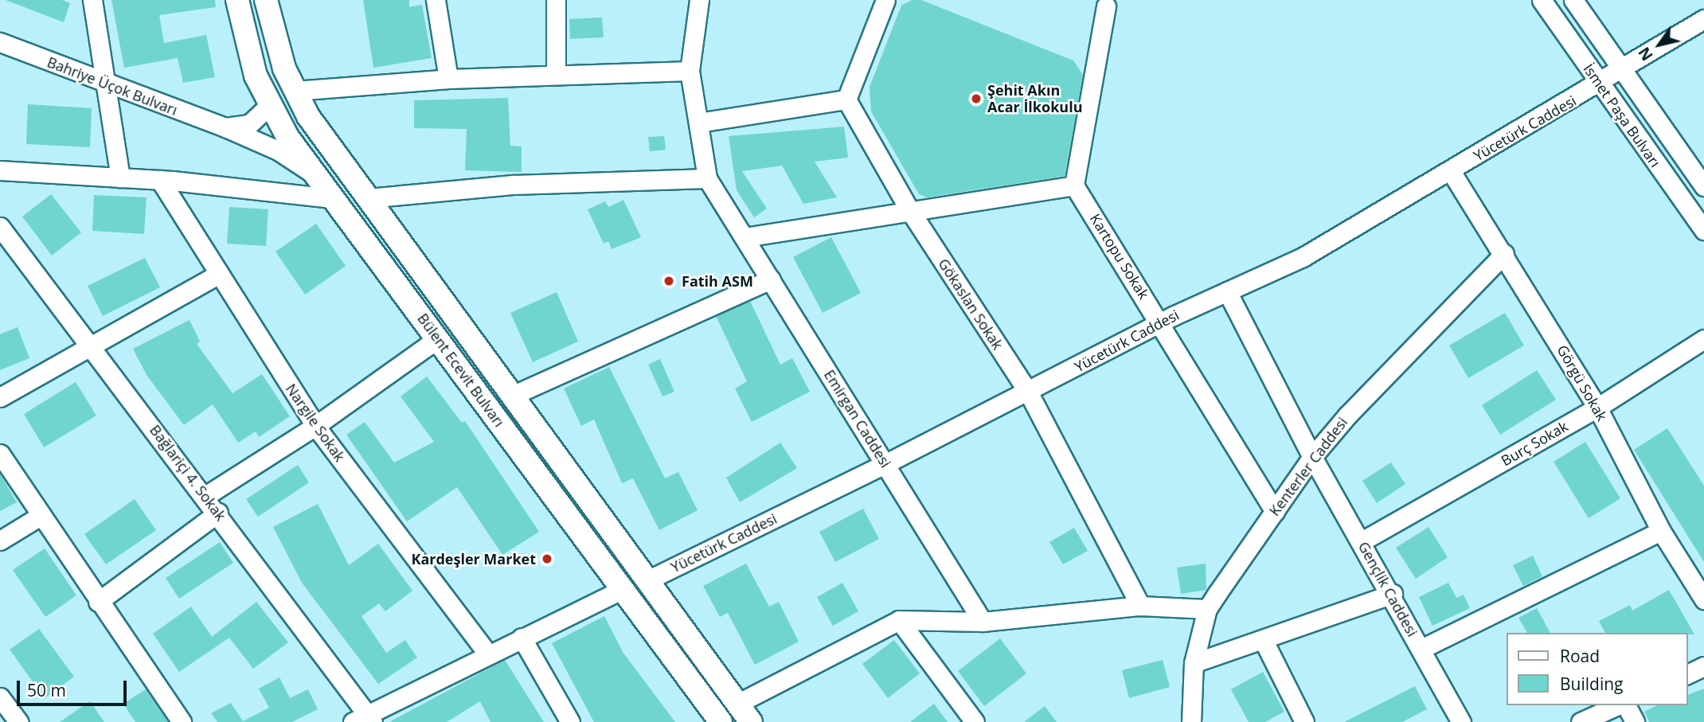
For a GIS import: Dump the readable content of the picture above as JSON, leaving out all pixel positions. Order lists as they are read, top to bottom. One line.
{"streets":{"main road":["Bülent Ecevit Bulvarı"],"street":["Bahriye Üçok Bulvarı","İsmet Paşa Bulvarı","Yücetürk Caddesi","Kartopu Sokak","Gökaslan Sokak","Görgü Sokak","Emirgan Caddesi","Nargile Sokak","Burç Sokak","Kenterler Caddesi","Bağlariçi 4. Sokak","Gençlik Caddesi"]},"crossings":[["Bahriye Üçok Bulvarı","Bülent Ecevit Bulvarı"],["İsmet Paşa Bulvarı","Yücetürk Caddesi"],["Yücetürk Caddesi","Kartopu Sokak"],["Yücetürk Caddesi","Gökaslan Sokak"],["Yücetürk Caddesi","Bülent Ecevit Bulvarı"],["Yücetürk Caddesi","Görgü Sokak"],["Yücetürk Caddesi","Emirgan Caddesi"],["Yücetürk Caddesi","Gençlik Caddesi"],["Kartopu Sokak","Kenterler Caddesi"],["Görgü Sokak","Burç Sokak"],["Görgü Sokak","Kenterler Caddesi"],["Burç Sokak","Gençlik Caddesi"],["Kenterler Caddesi","Gençlik Caddesi"]],"places":["Şehit Akın Acar İlkokulu","Fatih ASM","Kardeşler Market"],"legend":["Road","Building"],"scale_bar":"50 m","north":"bottom left"}
